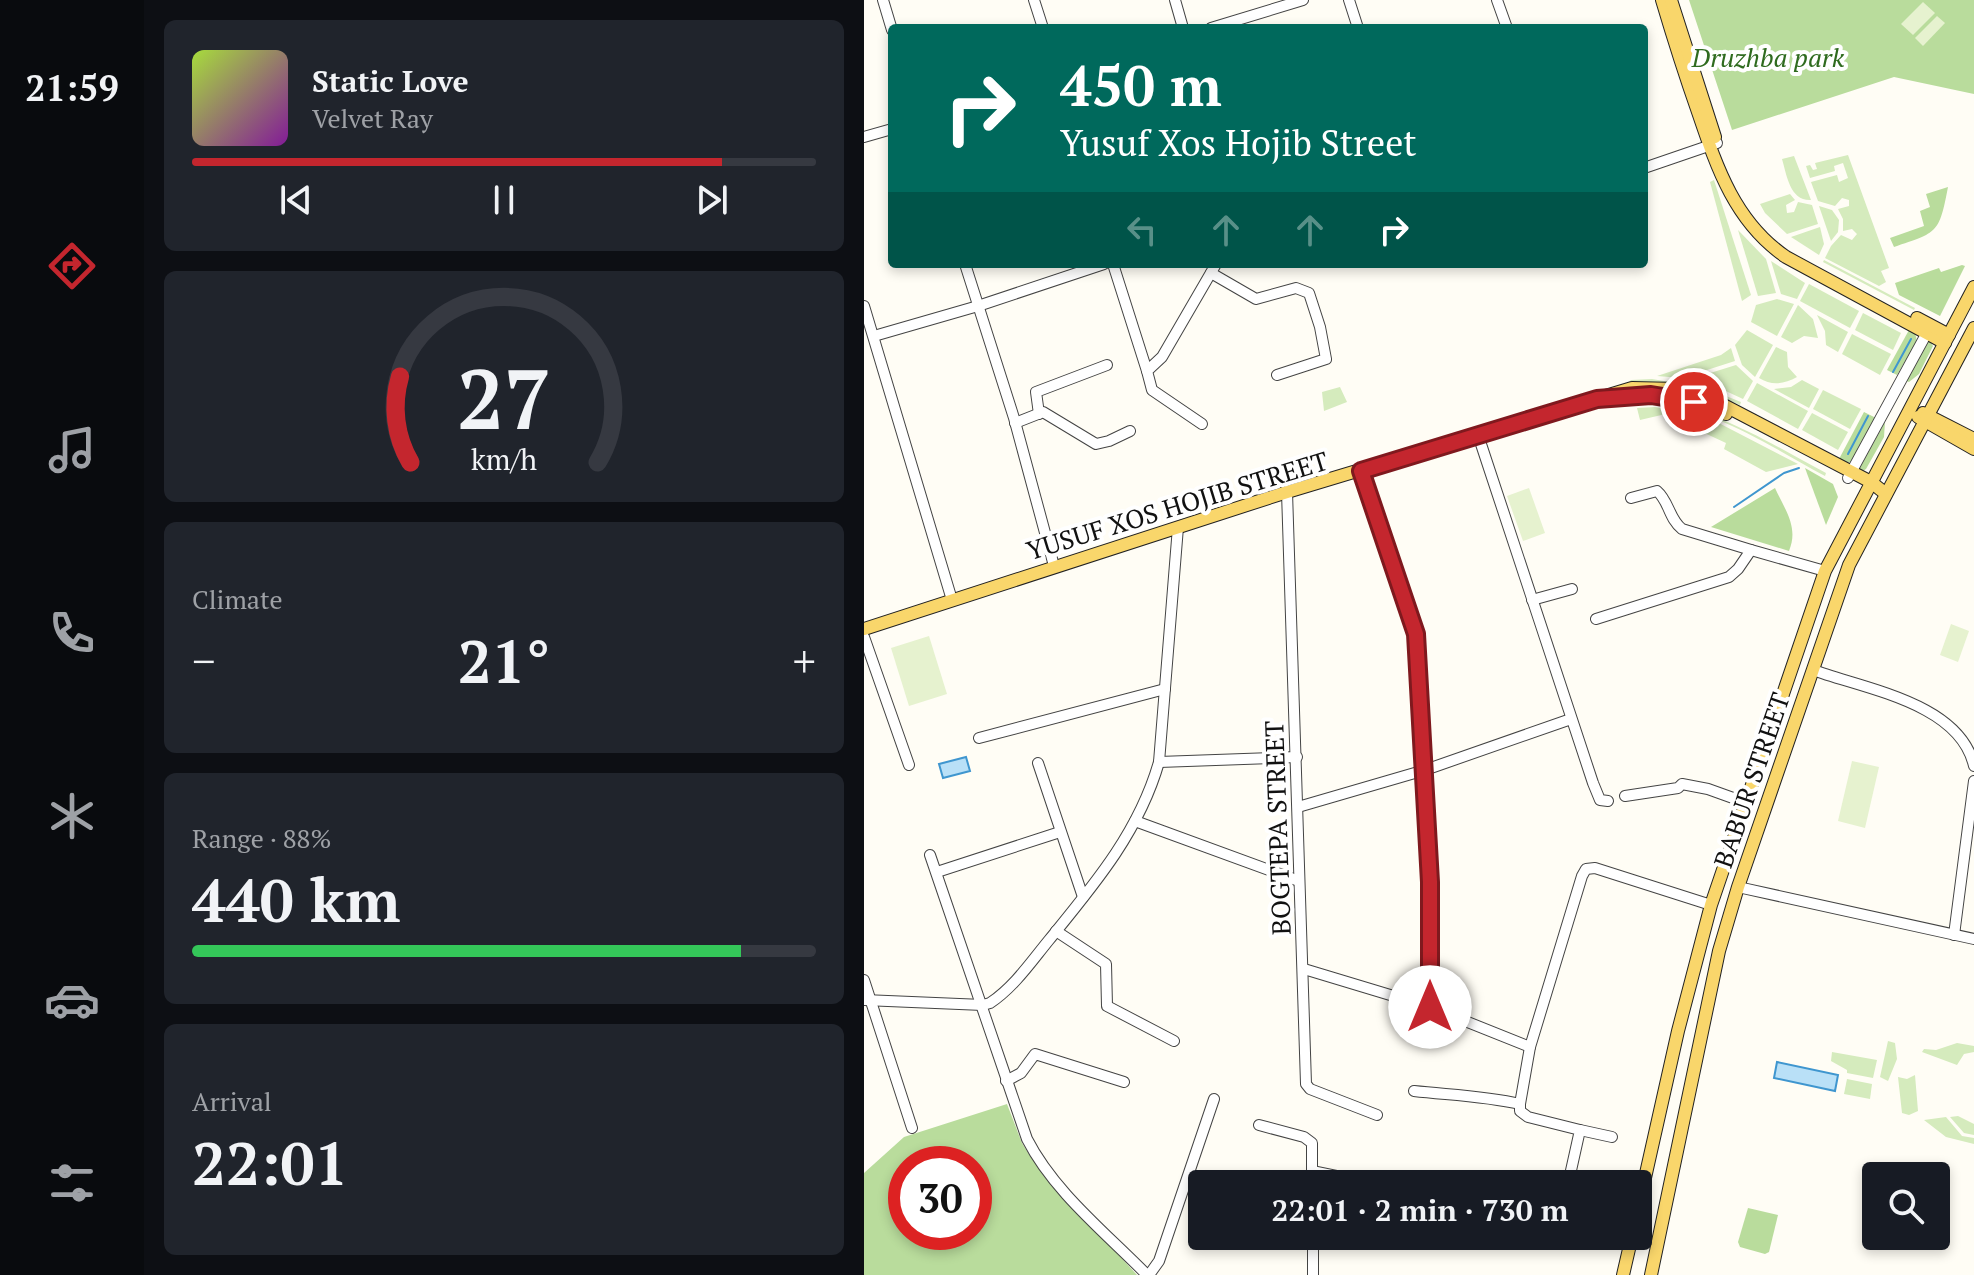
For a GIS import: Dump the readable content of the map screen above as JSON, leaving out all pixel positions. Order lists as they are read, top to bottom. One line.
{"streets":{"main road":["YUSUF XOS HOJIB STREET","BABUR STREET"],"street":["BOGTEPA STREET"]},"crossings":[["YUSUF XOS HOJIB STREET","BABUR STREET"],["YUSUF XOS HOJIB STREET","BOGTEPA STREET"]],"parks":["Druzhba park"],"page":{"tabs":"21:59","turn":["450 m","Yusuf Xos Hojib Street"],"song":["Static Love","Velvet Ray"],"tile":["Climate",["Range · 88%","440 km"],["Arrival","22:01"]],"heat":["−","21°","+"],"limit":"30","trip":"22:01 · 2 min · 730 m","gauge":["27","km/h"]}}
